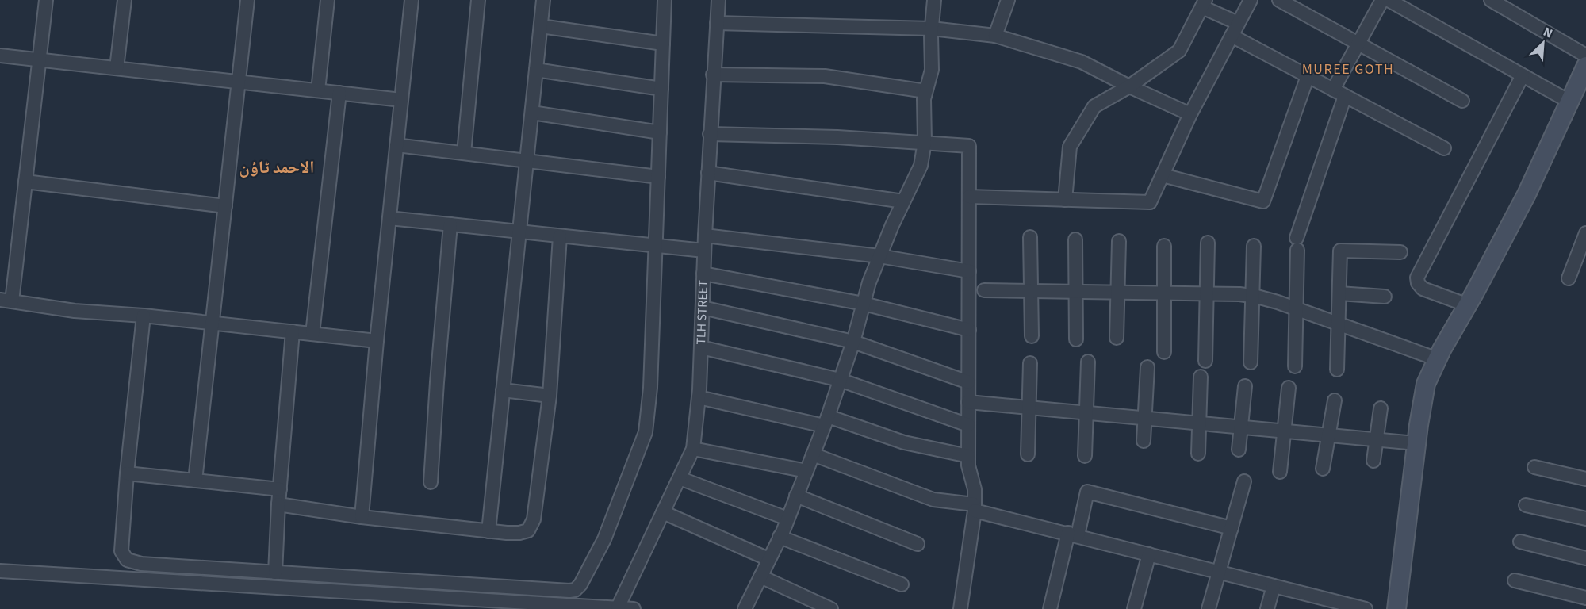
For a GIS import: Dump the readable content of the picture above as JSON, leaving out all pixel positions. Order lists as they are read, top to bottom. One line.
{"streets":{"street":["TLH STREET"]},"districts":["MUREE GOTH","الاحمد ٹاؤن"],"north":"top right"}
